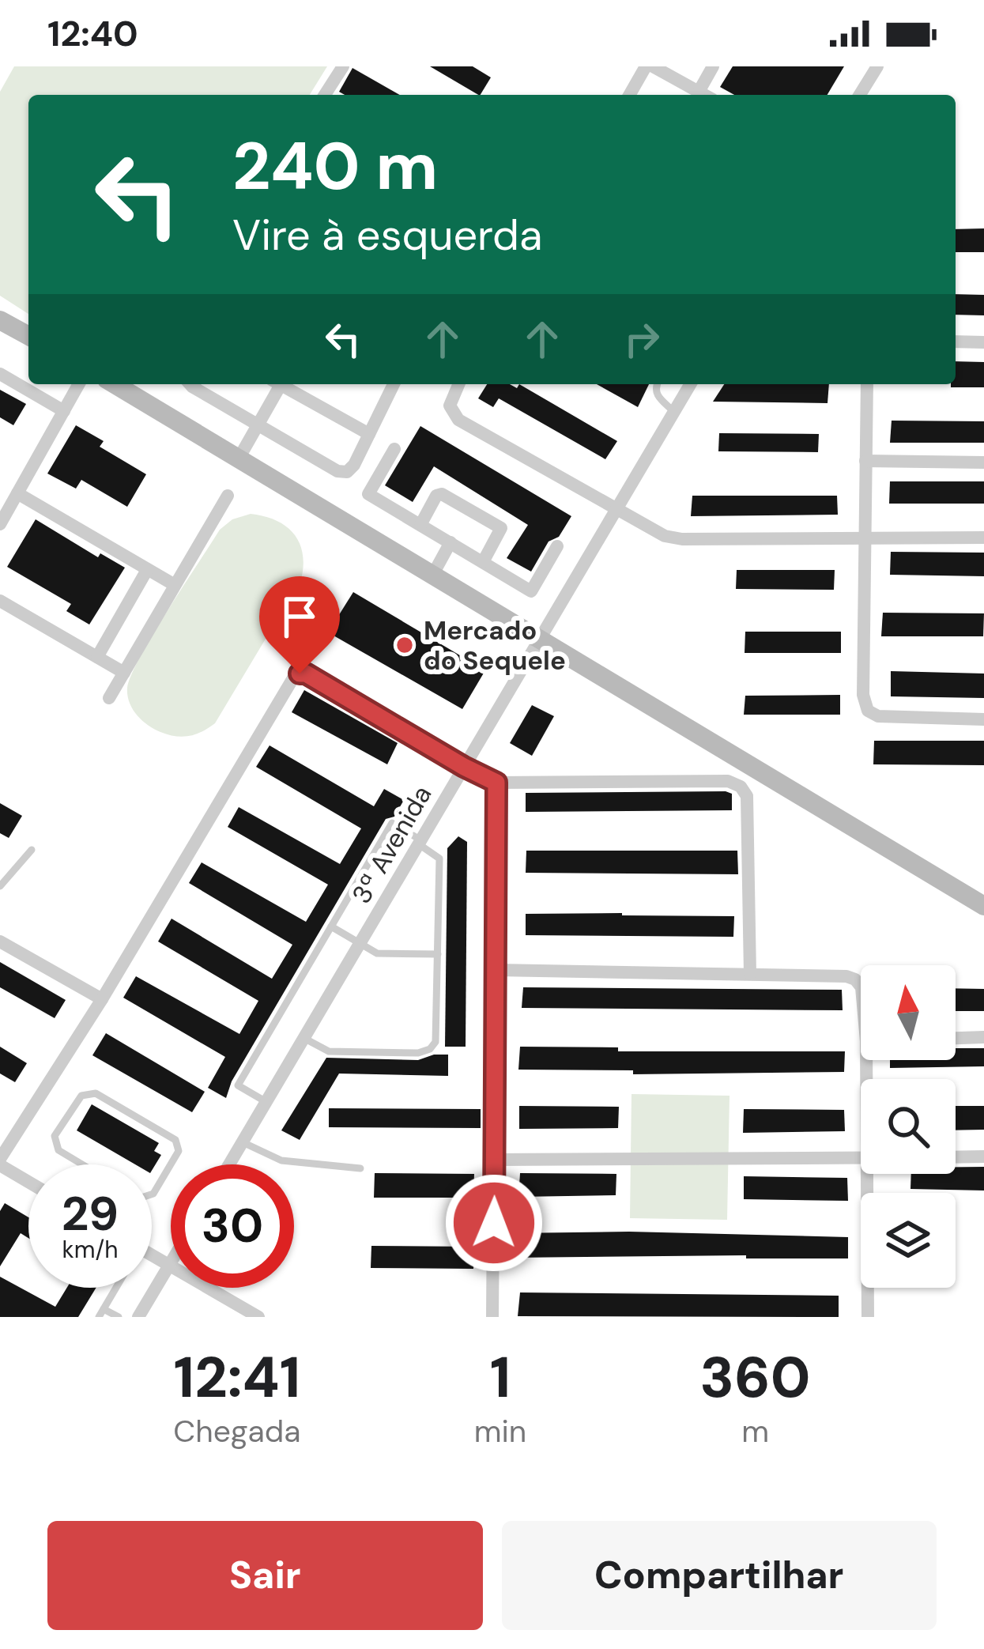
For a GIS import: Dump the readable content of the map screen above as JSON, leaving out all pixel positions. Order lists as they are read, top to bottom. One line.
{"streets":{"street":["3ª Avenida"]},"places":["Mercado do Sequele"],"north":"top","page":{"status":"12:40","turn":["240 m","Vire à esquerda"],"speed":"29 km/h","limit":"30","eta":["12:41","Chegada","1","min","360","m"],"buttons":["Sair","Compartilhar"]}}
